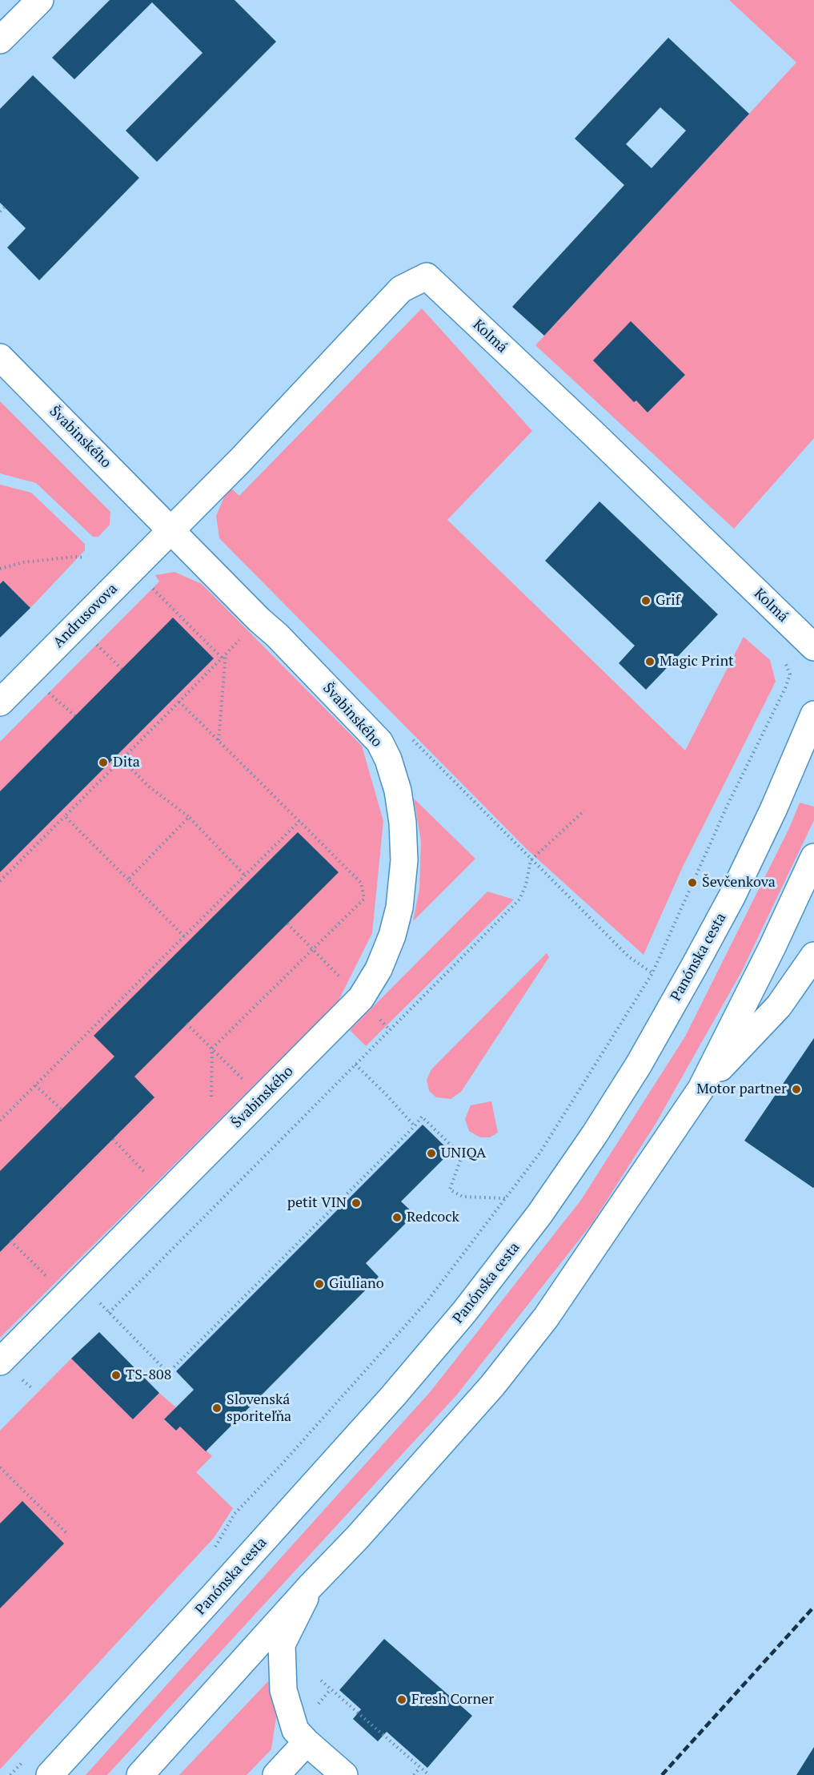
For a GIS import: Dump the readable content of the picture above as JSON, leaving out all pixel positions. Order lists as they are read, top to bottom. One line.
{"streets":{"main road":["Kolmá","Švabinského","Andrusovova","Panónska cesta"]},"crossings":[["Kolmá","Švabinského"],["Kolmá","Andrusovova"],["Švabinského","Andrusovova"]],"places":["Grif","Magic Print","Dita","Ševčenkova","Motor partner","UNIQA","petit VIN","Redcock","Giuliano","TS-808","Slovenská sporiteľňa","Fresh Corner"]}
